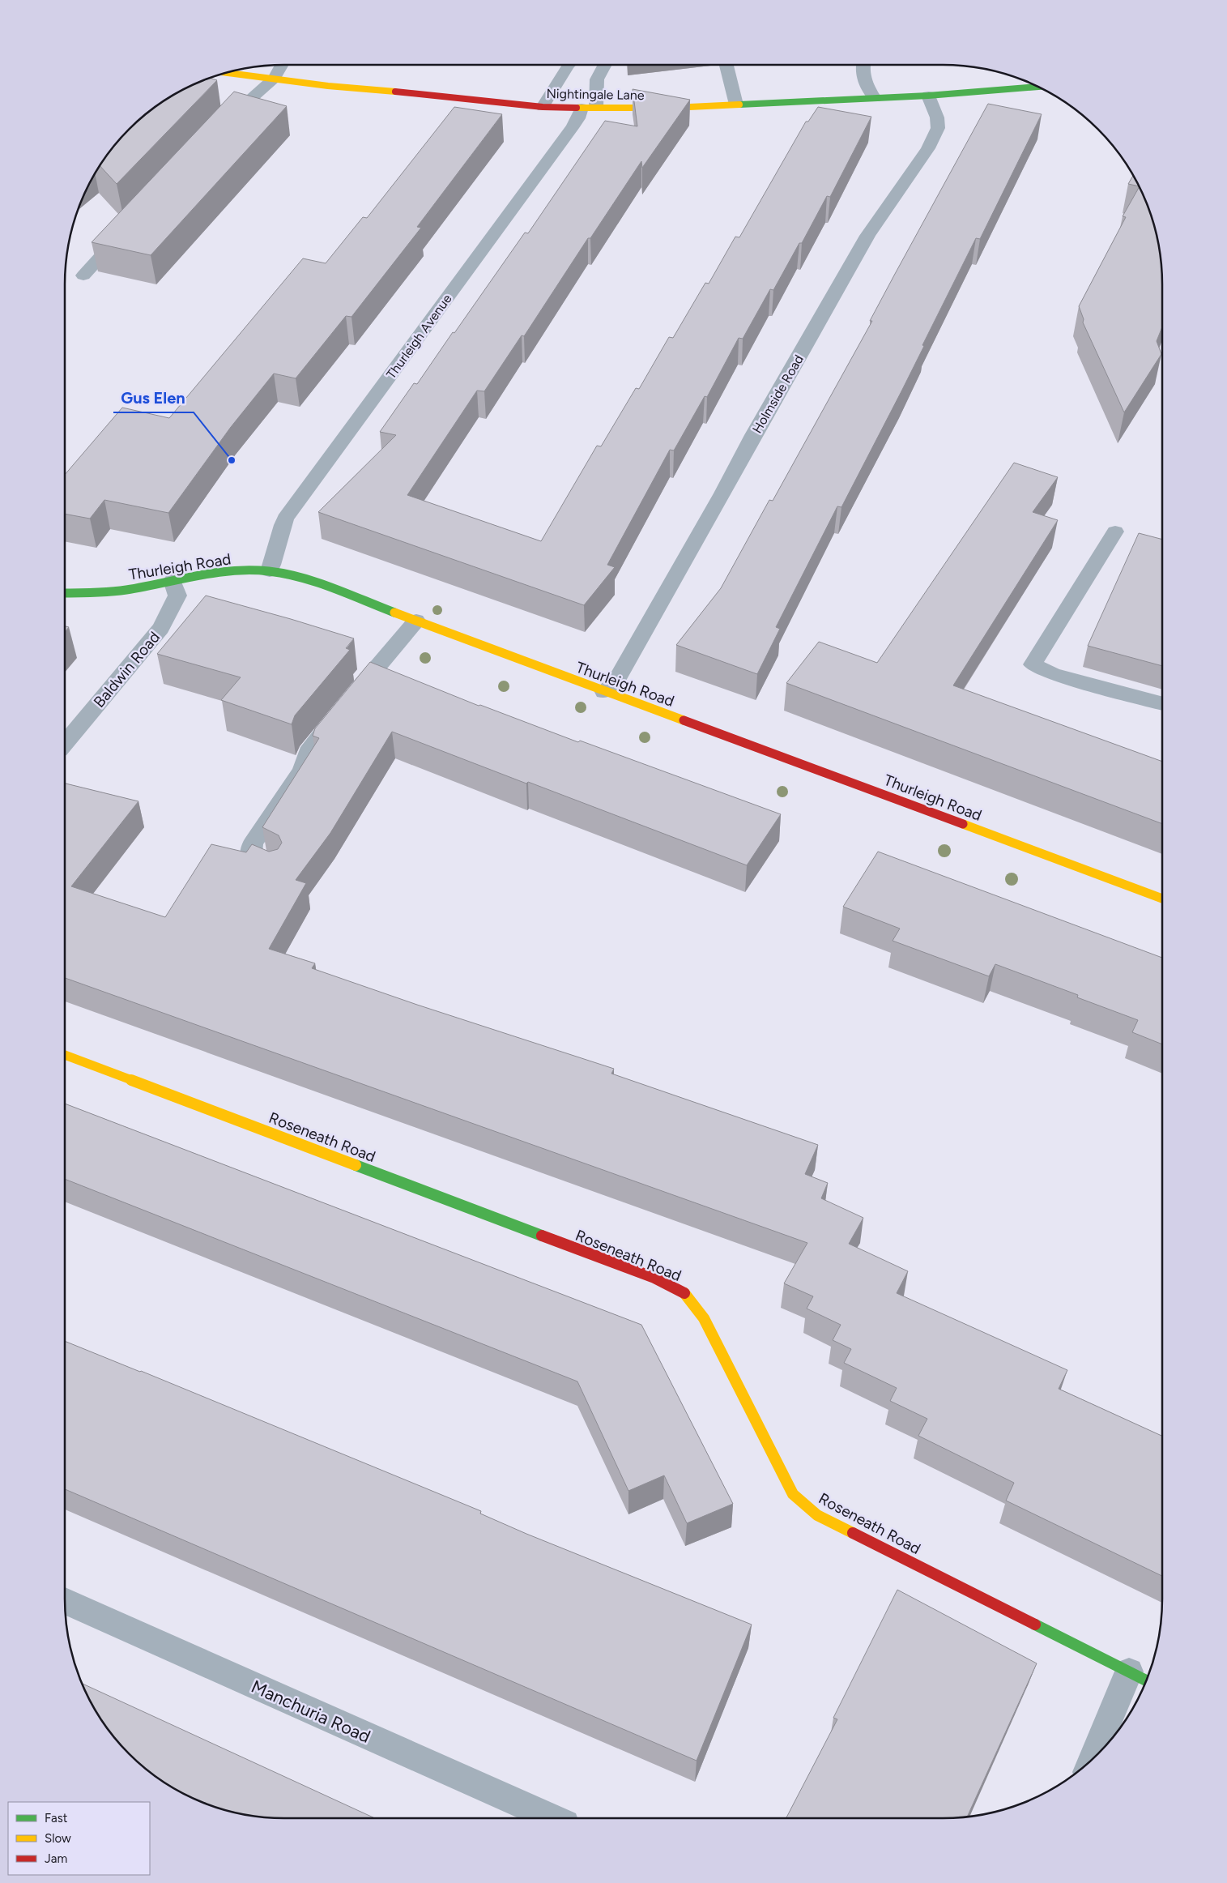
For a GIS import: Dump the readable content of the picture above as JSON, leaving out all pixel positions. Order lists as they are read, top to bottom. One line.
{"streets":{"street":["Nightingale Lane","Thurleigh Avenue","Holmside Road","Thurleigh Road","Baldwin Road","Roseneath Road","Manchuria Road"]},"crossings":[["Nightingale Lane","Thurleigh Avenue"],["Nightingale Lane","Holmside Road"],["Thurleigh Avenue","Thurleigh Road"],["Holmside Road","Thurleigh Road"],["Thurleigh Road","Baldwin Road"]],"places":["Gus Elen"],"legend":["Fast","Slow","Jam"]}
